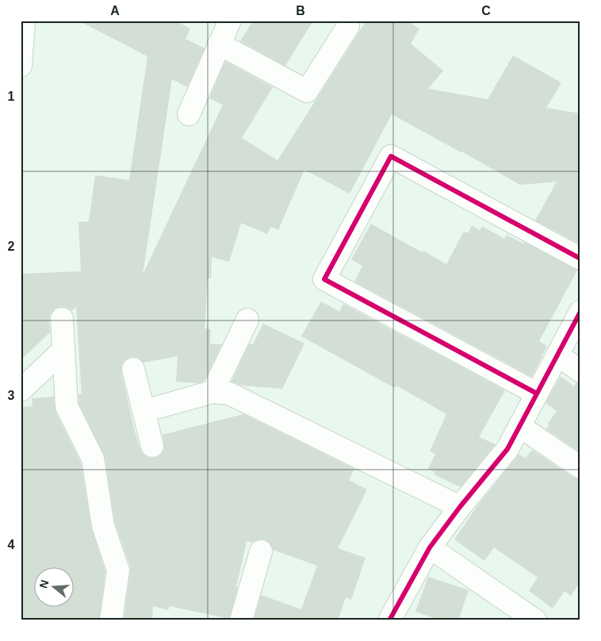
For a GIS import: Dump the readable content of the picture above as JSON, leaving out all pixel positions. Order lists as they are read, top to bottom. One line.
{"north":"left","grid":{"columns":["A","B","C"],"rows":["1","2","3","4"]}}
